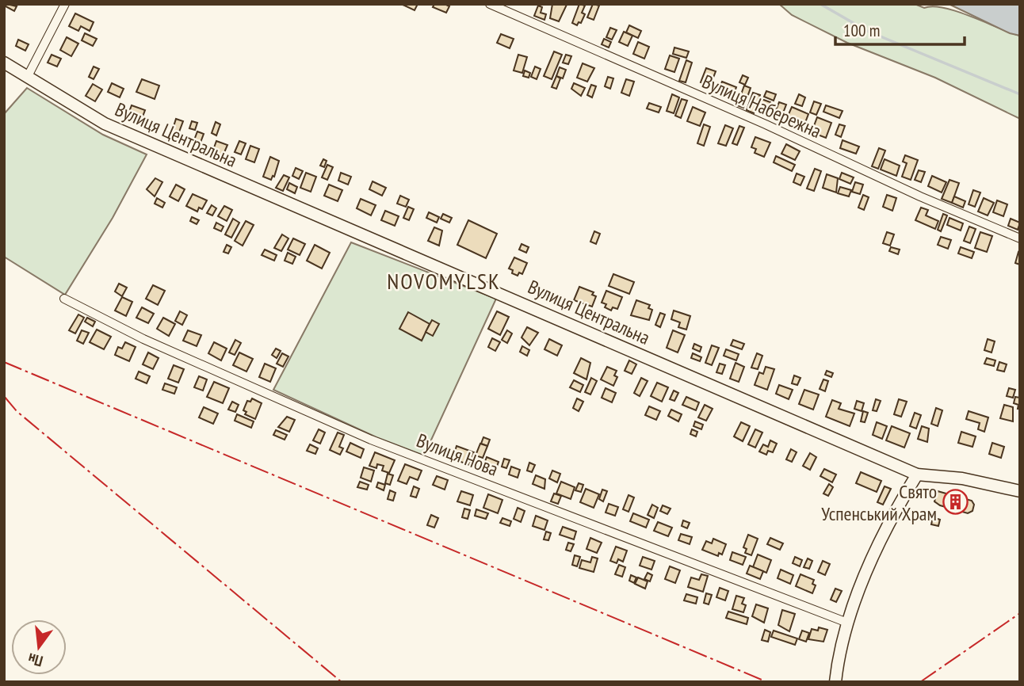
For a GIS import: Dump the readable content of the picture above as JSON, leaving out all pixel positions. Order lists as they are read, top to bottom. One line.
{"streets":{"street":["Вулиця Набережна","Вулиця Центральна","Вулиця Нова"]},"districts":["NOVOMYLSK"],"places":{"building":["Свято Успенський Храм"]},"scale_bar":"100 m","north":"bottom"}
